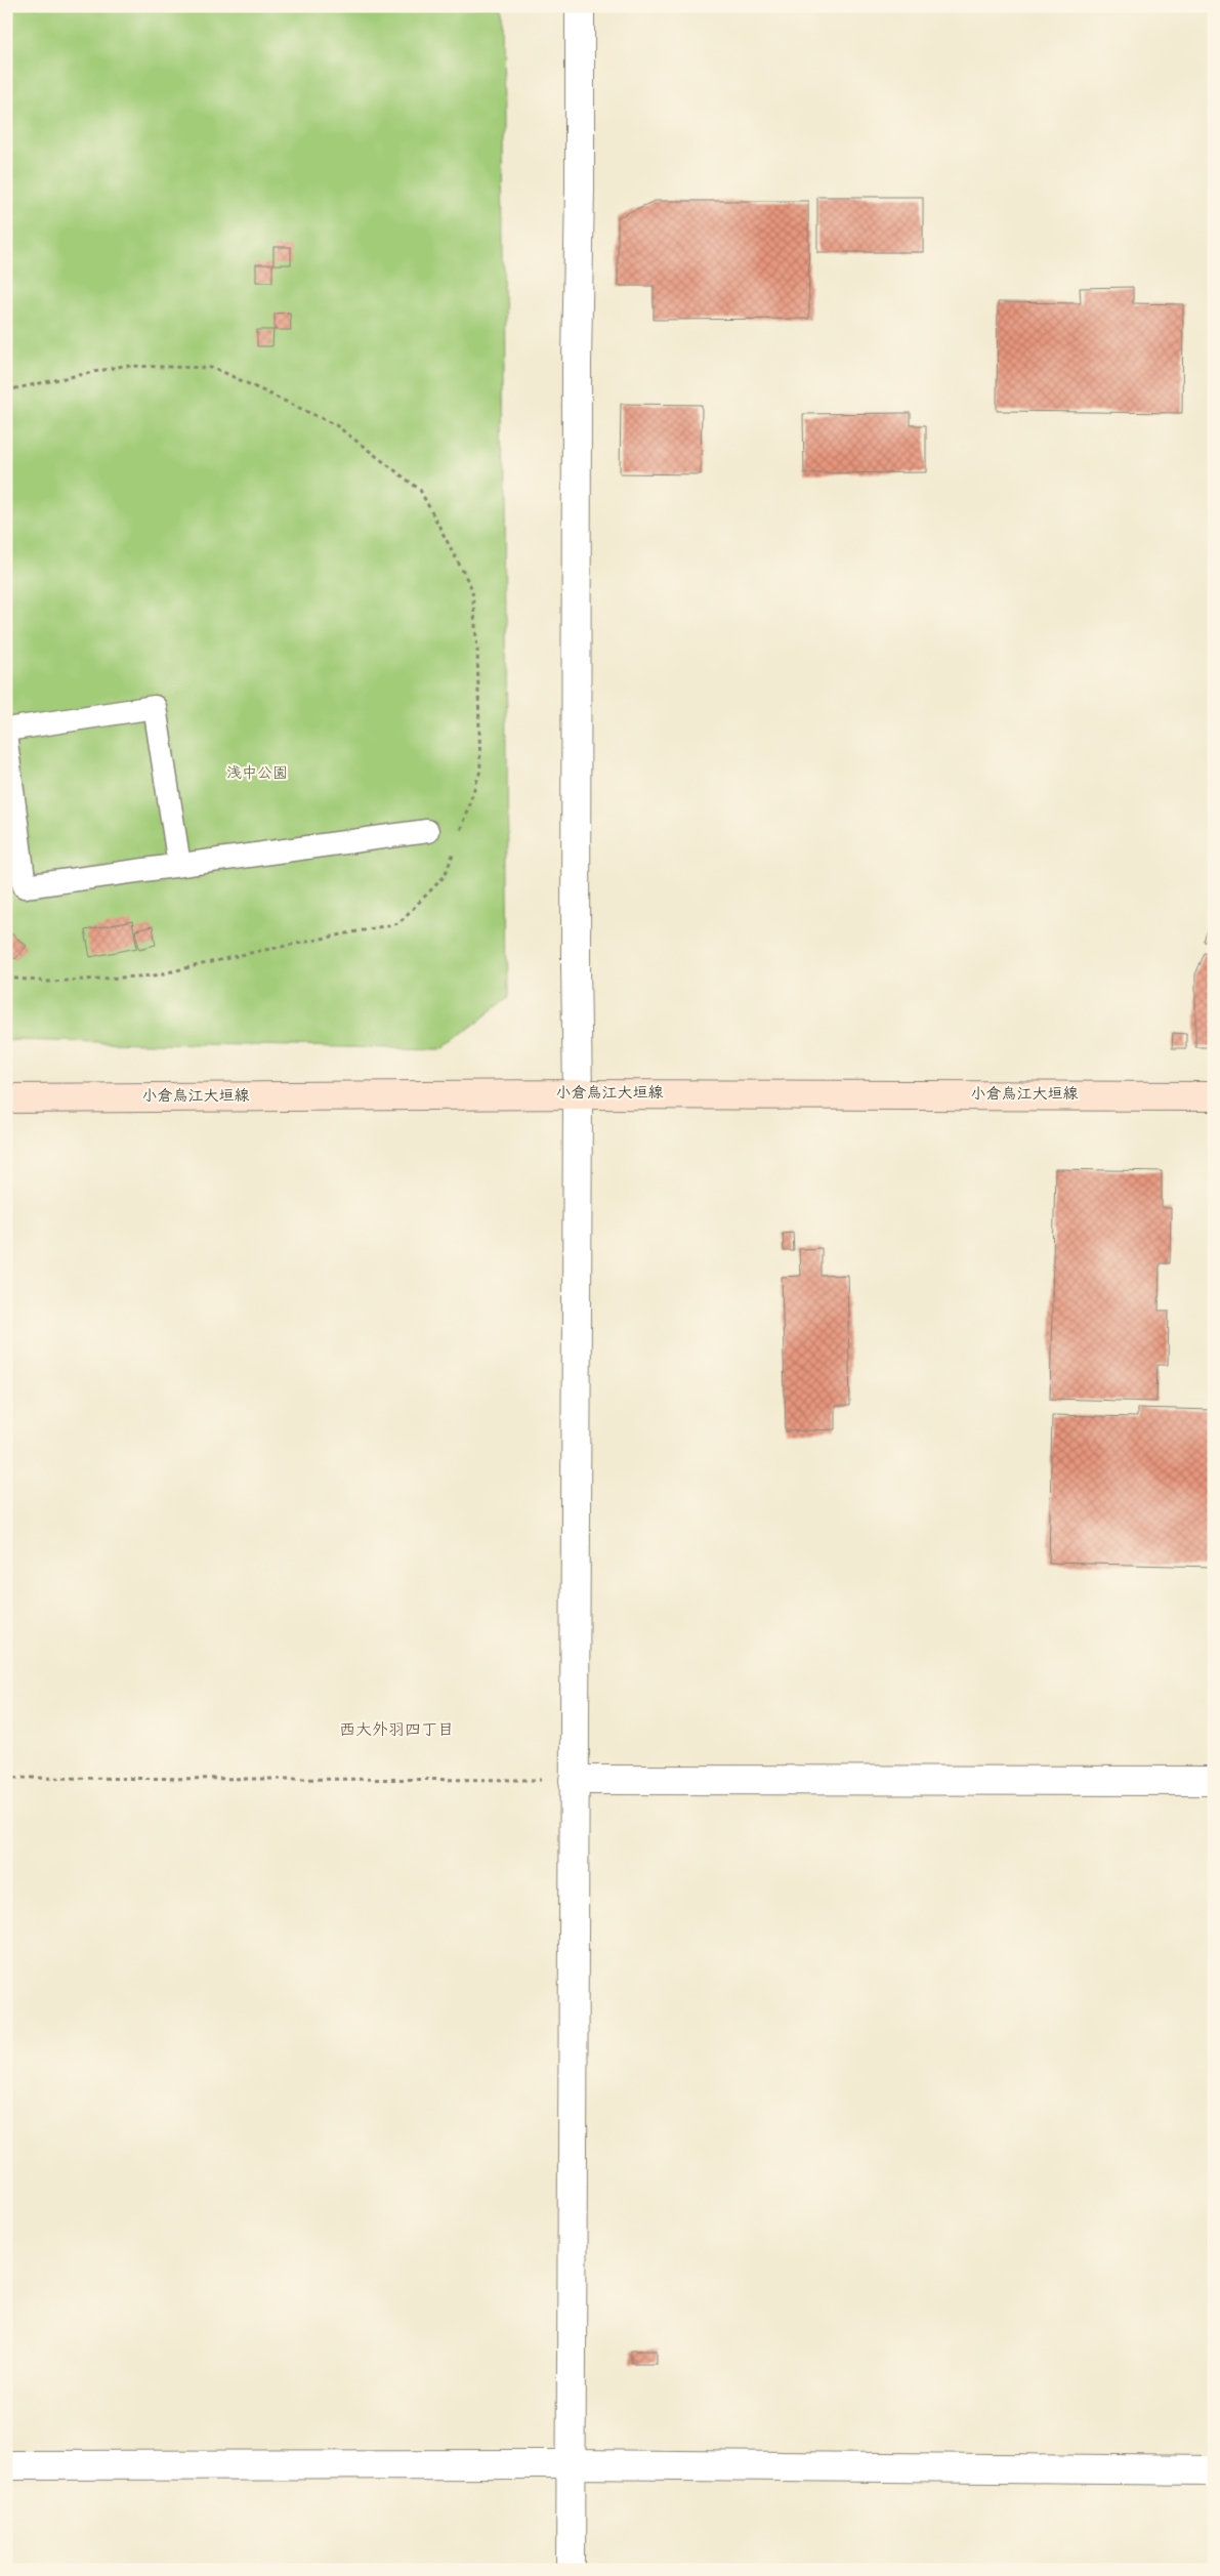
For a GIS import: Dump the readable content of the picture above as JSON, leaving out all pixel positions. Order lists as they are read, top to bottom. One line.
{"streets":{"main road":["小倉烏江大垣線"]},"districts":["西大外羽四丁目"],"parks":["浅中公園"]}
